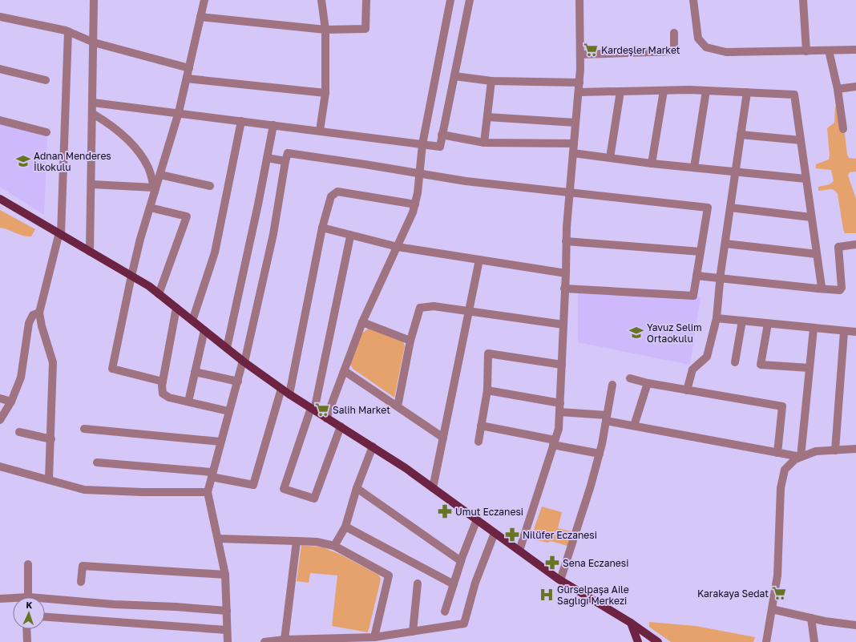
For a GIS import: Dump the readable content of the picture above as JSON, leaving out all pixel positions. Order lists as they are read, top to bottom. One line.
{"places":{"supermarket":["Kardeşler Market","Salih Market","Karakaya Sedat"],"school or university":["Adnan Menderes İlkokulu","Yavuz Selim Ortaokulu"],"pharmacy":["Umut Eczanesi","Nilüfer Eczanesi","Sena Eczanesi"],"hospital":["Gürselpaşa Aile Sağlığı Merkezi"]},"north":"top"}
